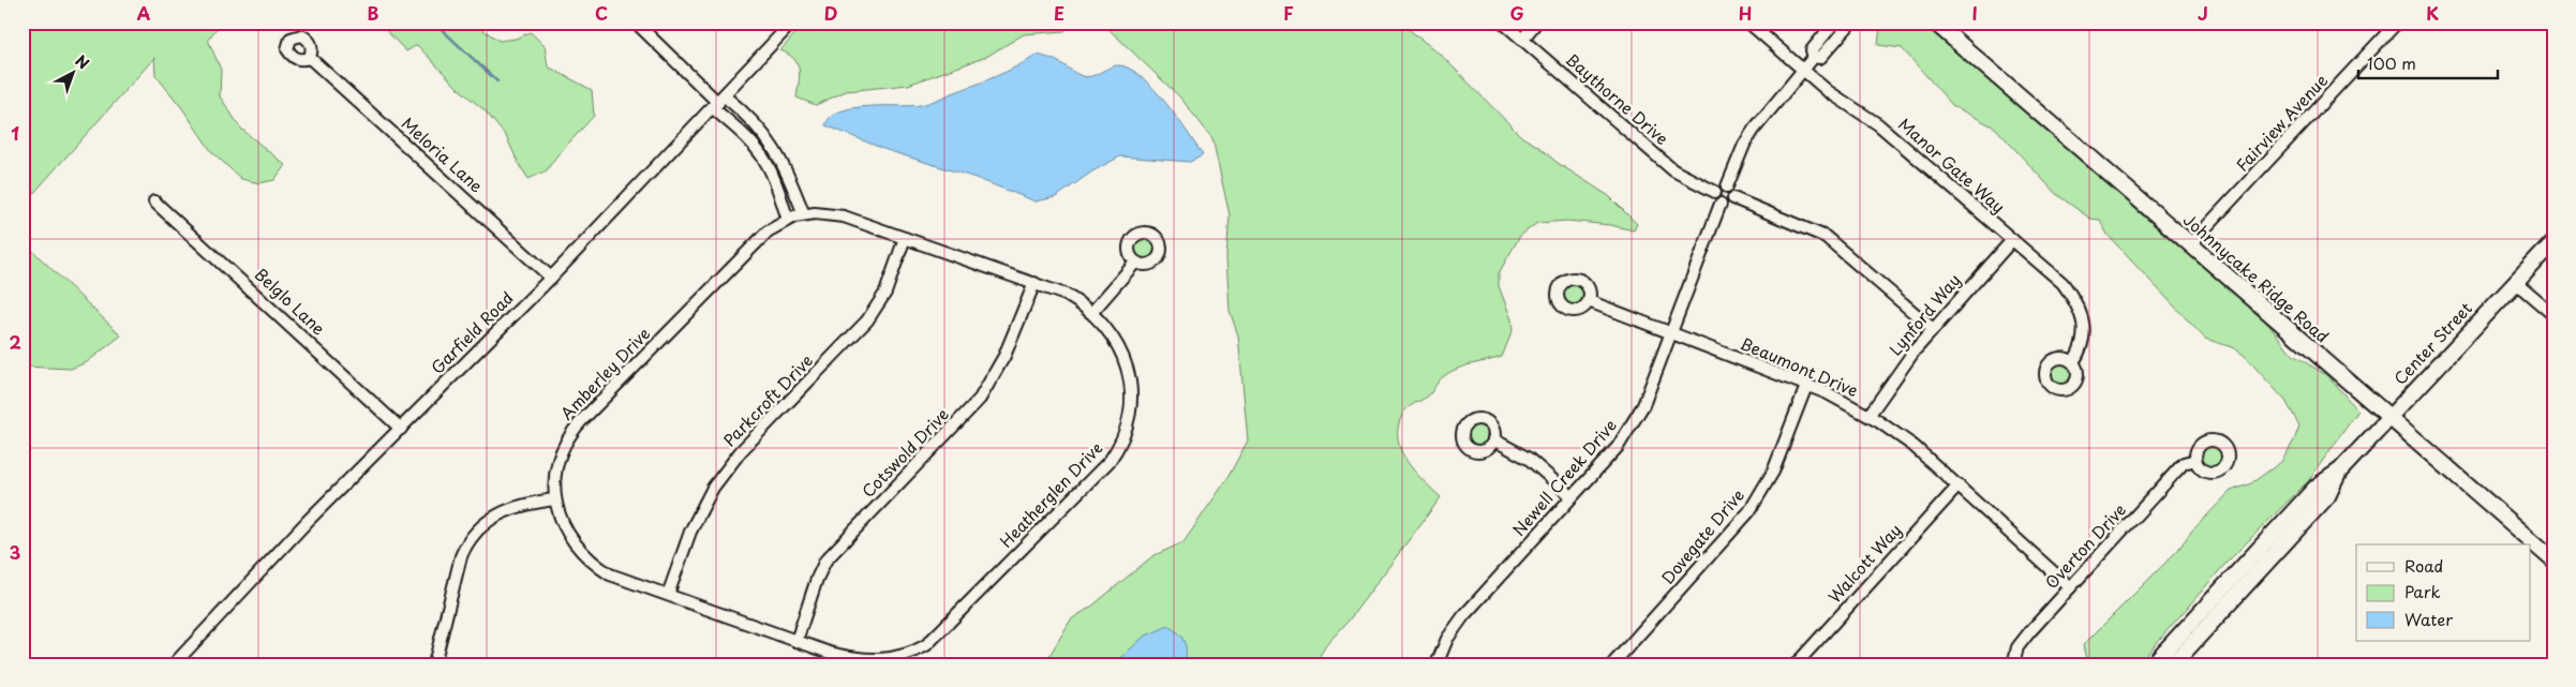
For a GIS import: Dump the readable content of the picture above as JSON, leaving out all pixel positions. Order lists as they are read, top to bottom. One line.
{"streets":{"main road":["Johnnycake Ridge Road","Center Street"],"street":["Baythorne Drive","Fairview Avenue","Meloria Lane","Manor Gate Way","Belglo Lane","Lynford Way","Garfield Road","Beaumont Drive","Amberley Drive","Parkcroft Drive","Cotswold Drive","Newell Creek Drive","Heatherglen Drive","Dovegate Drive","Overton Drive","Walcott Way"]},"crossings":[["Baythorne Drive","Newell Creek Drive"],["Fairview Avenue","Johnnycake Ridge Road"],["Meloria Lane","Garfield Road"],["Manor Gate Way","Lynford Way"],["Johnnycake Ridge Road","Center Street"],["Belglo Lane","Garfield Road"],["Lynford Way","Beaumont Drive"],["Beaumont Drive","Newell Creek Drive"],["Beaumont Drive","Dovegate Drive"],["Beaumont Drive","Overton Drive"],["Beaumont Drive","Walcott Way"],["Amberley Drive","Parkcroft Drive"],["Amberley Drive","Cotswold Drive"],["Amberley Drive","Heatherglen Drive"],["Parkcroft Drive","Heatherglen Drive"],["Cotswold Drive","Heatherglen Drive"]],"legend":["Road","Park","Water"],"scale_bar":"100 m","north":"top right","grid":{"columns":["A","B","C","D","E","F","G","H","I","J","K"],"rows":["1","2","3"]}}
